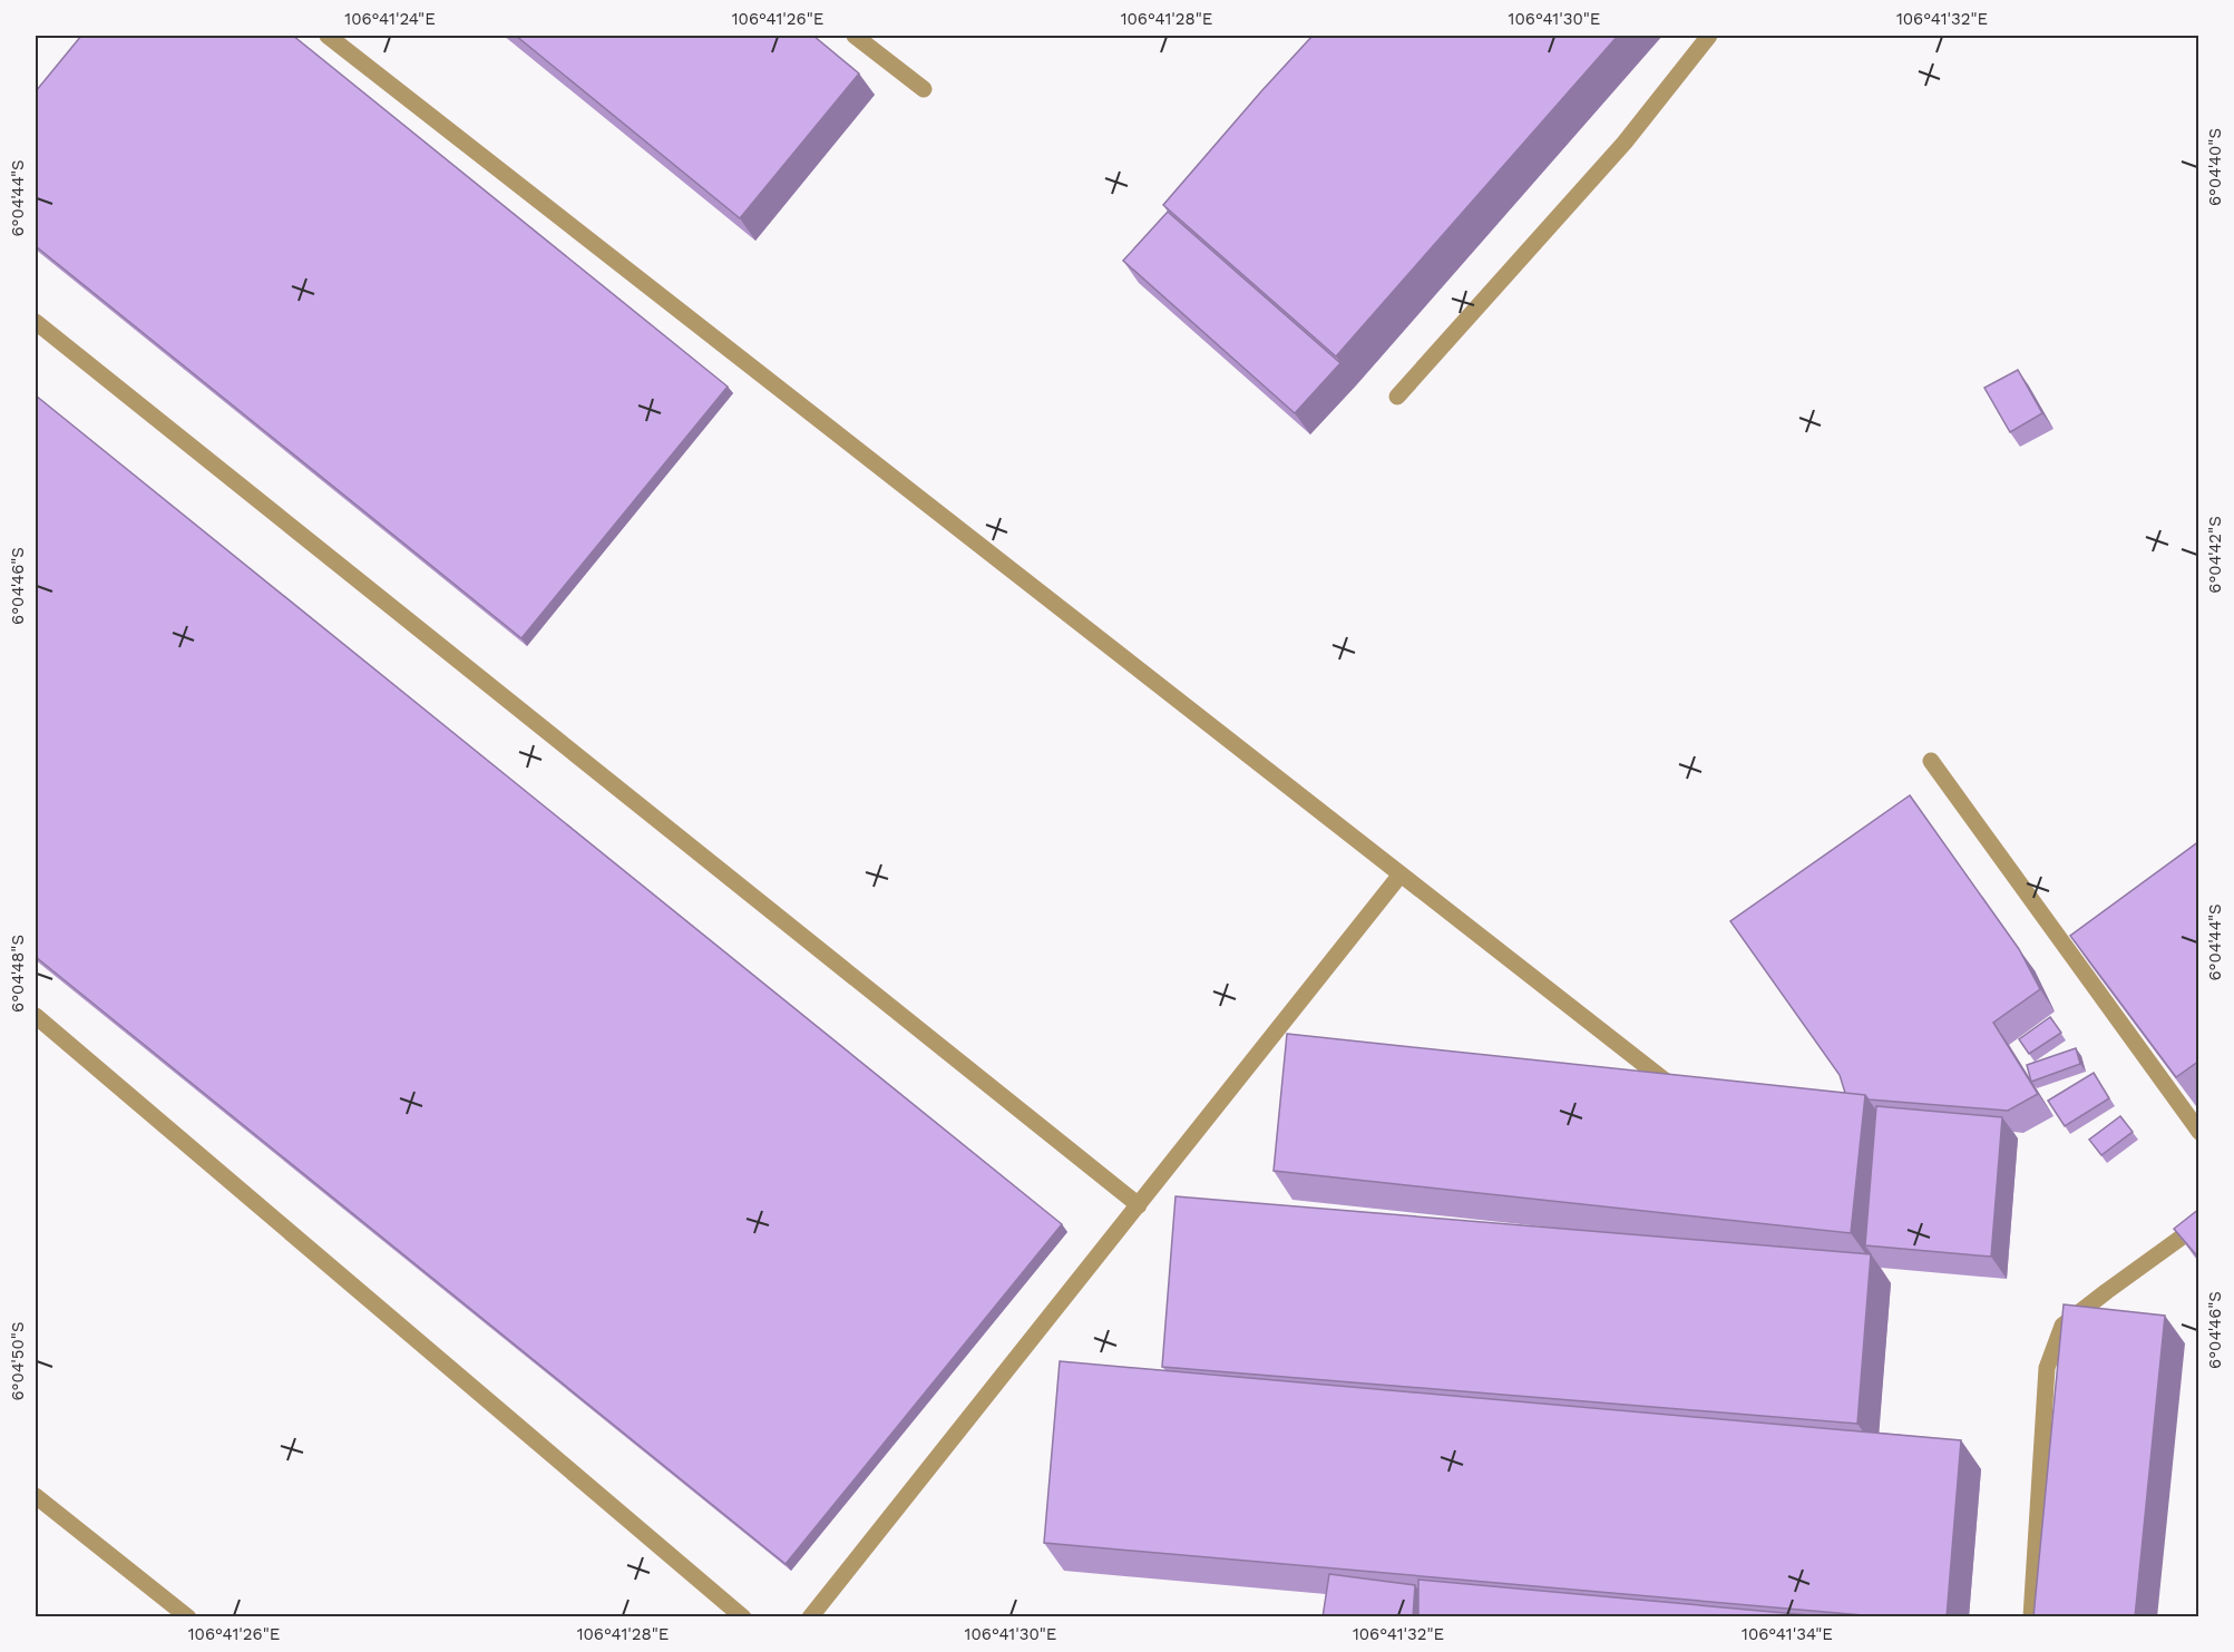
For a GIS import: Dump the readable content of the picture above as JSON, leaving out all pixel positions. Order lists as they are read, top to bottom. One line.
{"coordinates":["106°41'24\"E","106°41'26\"E","106°41'28\"E","106°41'30\"E","106°41'32\"E","6°04'40\"S","6°04'44\"S","6°04'42\"S","6°04'46\"S","6°04'48\"S","6°04'50\"S","106°41'34\"E"]}
